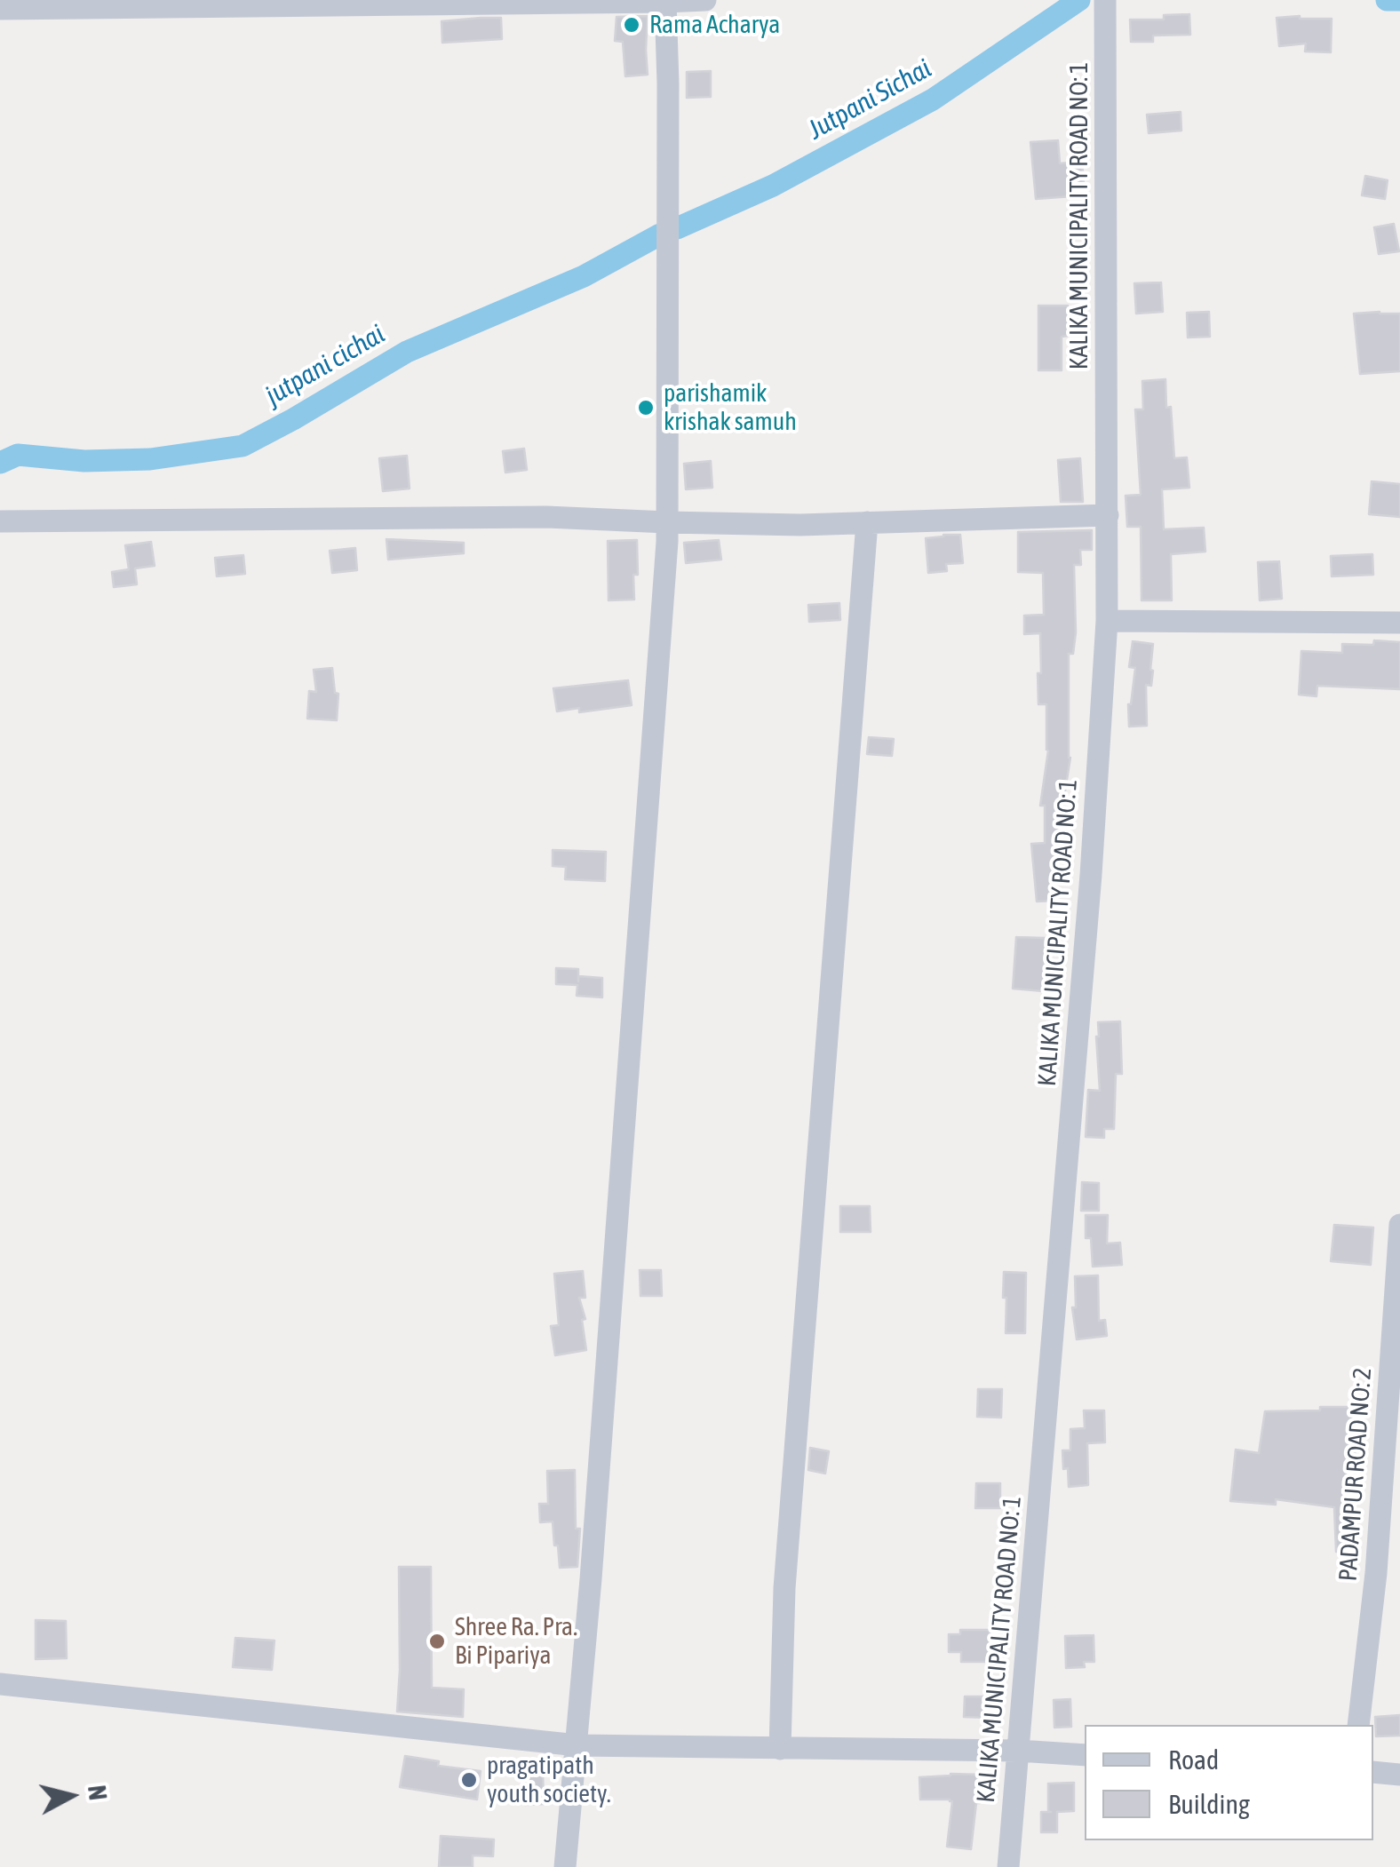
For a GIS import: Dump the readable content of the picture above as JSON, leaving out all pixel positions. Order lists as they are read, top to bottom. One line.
{"streets":{"street":["KALIKA MUNICIPALITY ROAD NO: 1","PADAMPUR ROAD NO: 2"]},"water":["Jutpani Sichai","jutpani cichai"],"places":["Rama Acharya","parishamik krishak samuh","Shree Ra. Pra. Bi Pipariya","pragatipath youth society."],"legend":["Road","Building"],"north":"right"}
